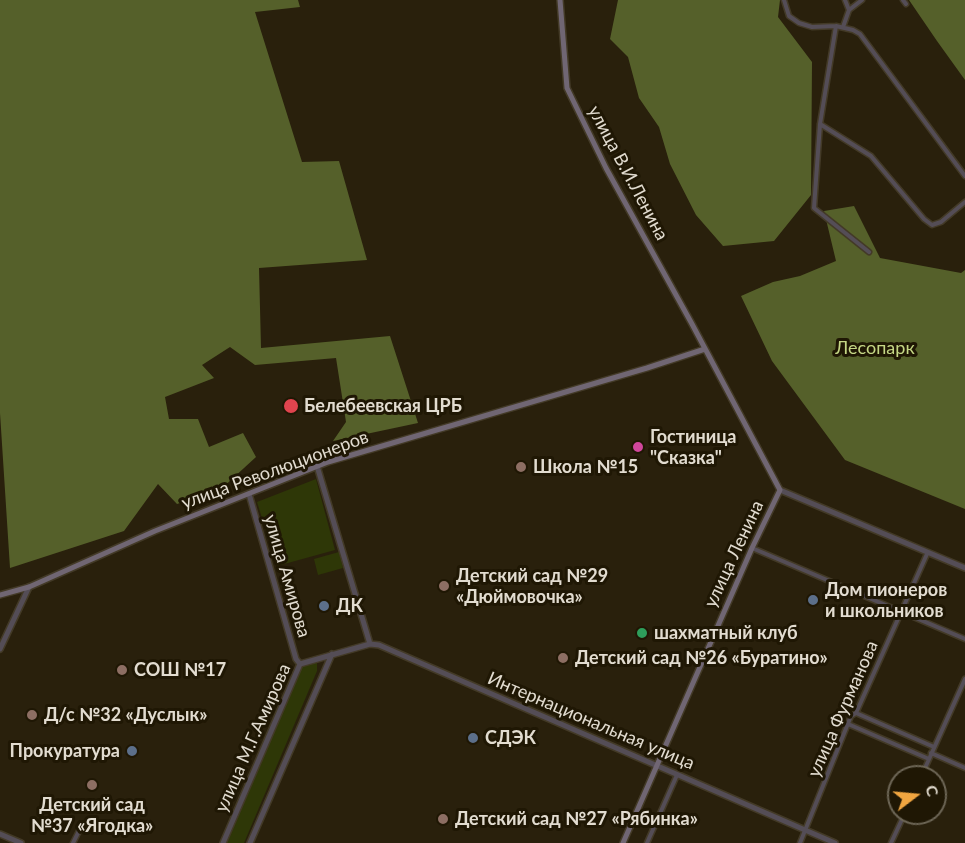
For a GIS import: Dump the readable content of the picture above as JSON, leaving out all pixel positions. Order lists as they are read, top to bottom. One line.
{"streets":{"main road":["улица В.И.Ленина","улица Революционеров","улица Ленина"],"street":["улица Амирова","улица Фурманова","Интернациональная улица","улица М.Г.Амирова"]},"crossings":[["улица В.И.Ленина","улица Революционеров"],["улица В.И.Ленина","улица Ленина"],["улица Революционеров","улица Ленина"],["улица Революционеров","улица Амирова"],["улица Ленина","Интернациональная улица"],["улица Амирова","улица М.Г.Амирова"],["улица Фурманова","Интернациональная улица"]],"parks":["Лесопарк"],"places":["Белебеевская ЦРБ","Гостиница \"Сказка\"","Школа №15","Детский сад №29 «Дюймовочка»","Дом пионеров и школьников","ДК","шахматный клуб","Детский сад №26 «Буратино»","СОШ №17","Д/с №32 «Дуслык»","СДЭК","Прокуратура","Детский сад №37 «Ягодка»","Детский сад №27 «Рябинка»"],"north":"right"}
